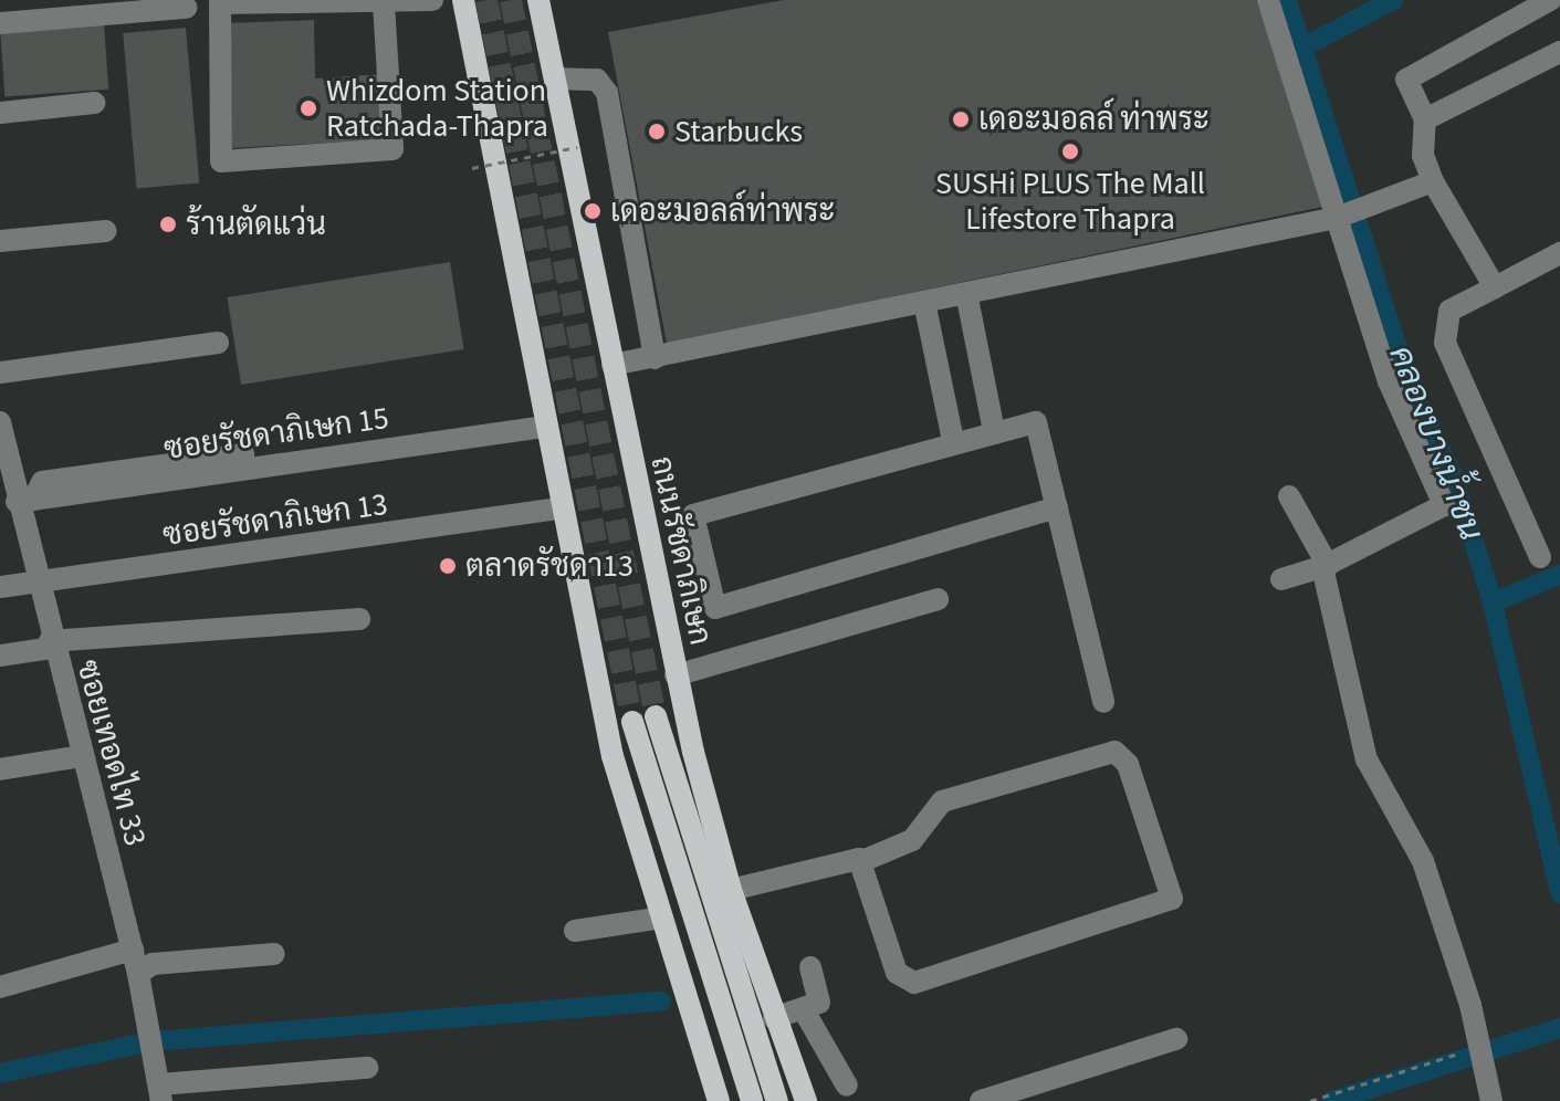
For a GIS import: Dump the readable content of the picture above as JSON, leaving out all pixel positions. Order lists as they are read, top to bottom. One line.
{"streets":{"main road":["ถนนรัชดาภิเษก"],"street":["ซอยรัชดาภิเษก 15","ซอยรัชดาภิเษก 13","ซอยเทอดไท 33"]},"crossings":[["ซอยรัชดาภิเษก 15","ซอยเทอดไท 33"],["ซอยรัชดาภิเษก 13","ซอยเทอดไท 33"]],"water":["คลองบางน้ำชน"],"places":["Whizdom Station Ratchada-Thapra","เดอะมอลล์ ท่าพระ","Starbucks","SUSHi PLUS The Mall Lifestore Thapra","เดอะมอลล์ท่าพระ","ร้านตัดแว่น","ตลาดรัชดา13"]}
